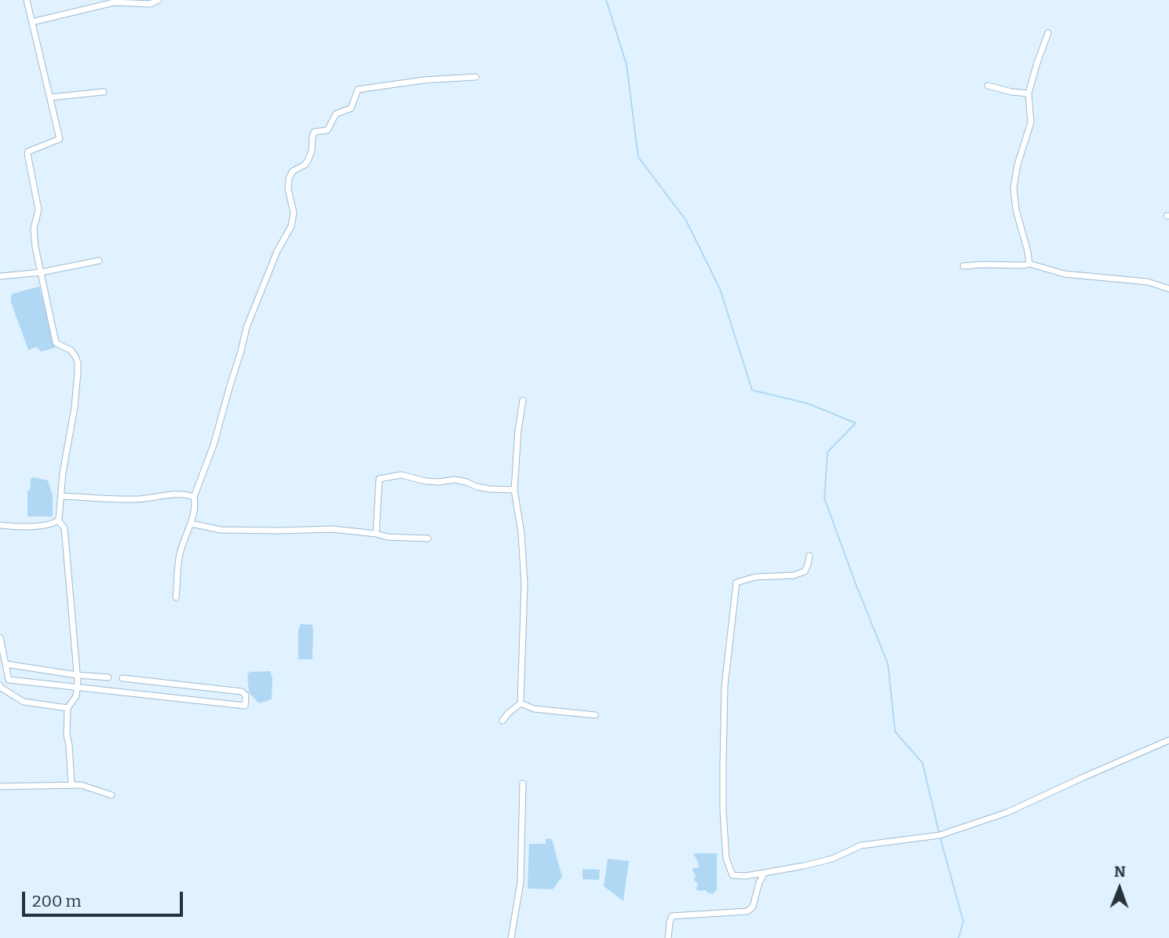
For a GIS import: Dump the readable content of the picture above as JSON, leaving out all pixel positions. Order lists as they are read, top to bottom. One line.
{"scale_bar":"200 m","north":"top"}
